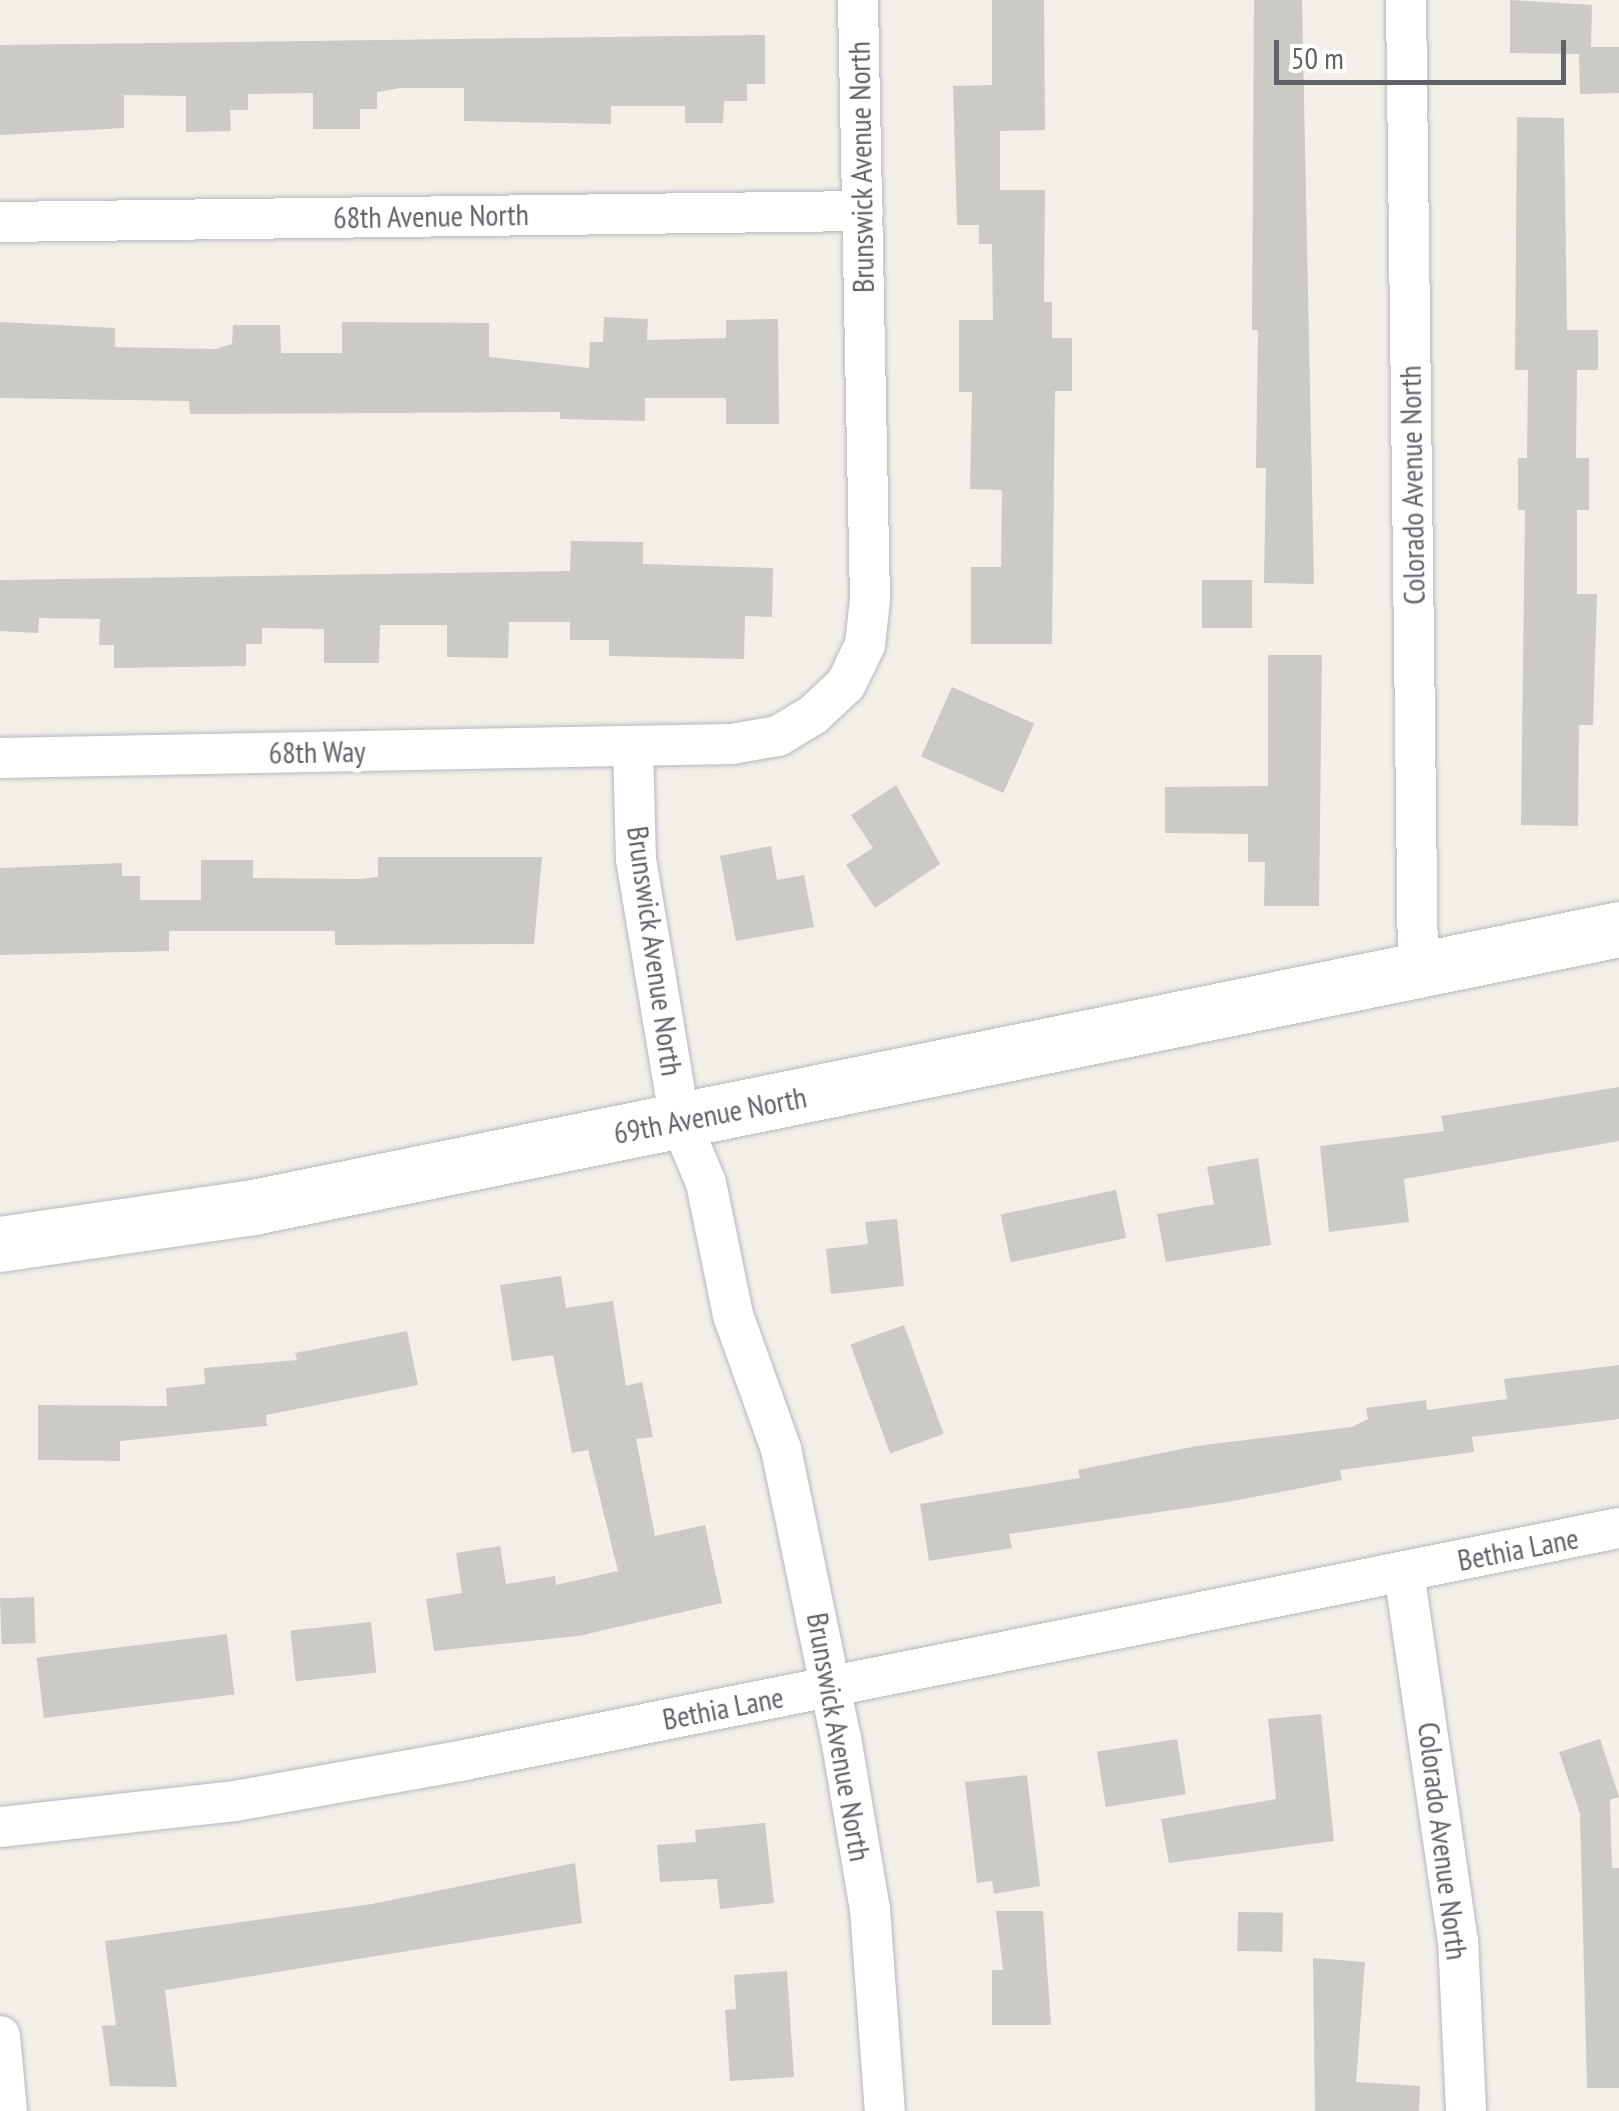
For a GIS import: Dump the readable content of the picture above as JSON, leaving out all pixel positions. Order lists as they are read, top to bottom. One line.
{"streets":{"street":["Brunswick Avenue North","68th Avenue North","Colorado Avenue North","68th Way","69th Avenue North","Bethia Lane"]},"crossings":[["Brunswick Avenue North","68th Avenue North"],["Brunswick Avenue North","68th Way"],["Brunswick Avenue North","69th Avenue North"],["Brunswick Avenue North","Bethia Lane"],["Colorado Avenue North","69th Avenue North"],["Colorado Avenue North","Bethia Lane"]],"scale_bar":"50 m"}
